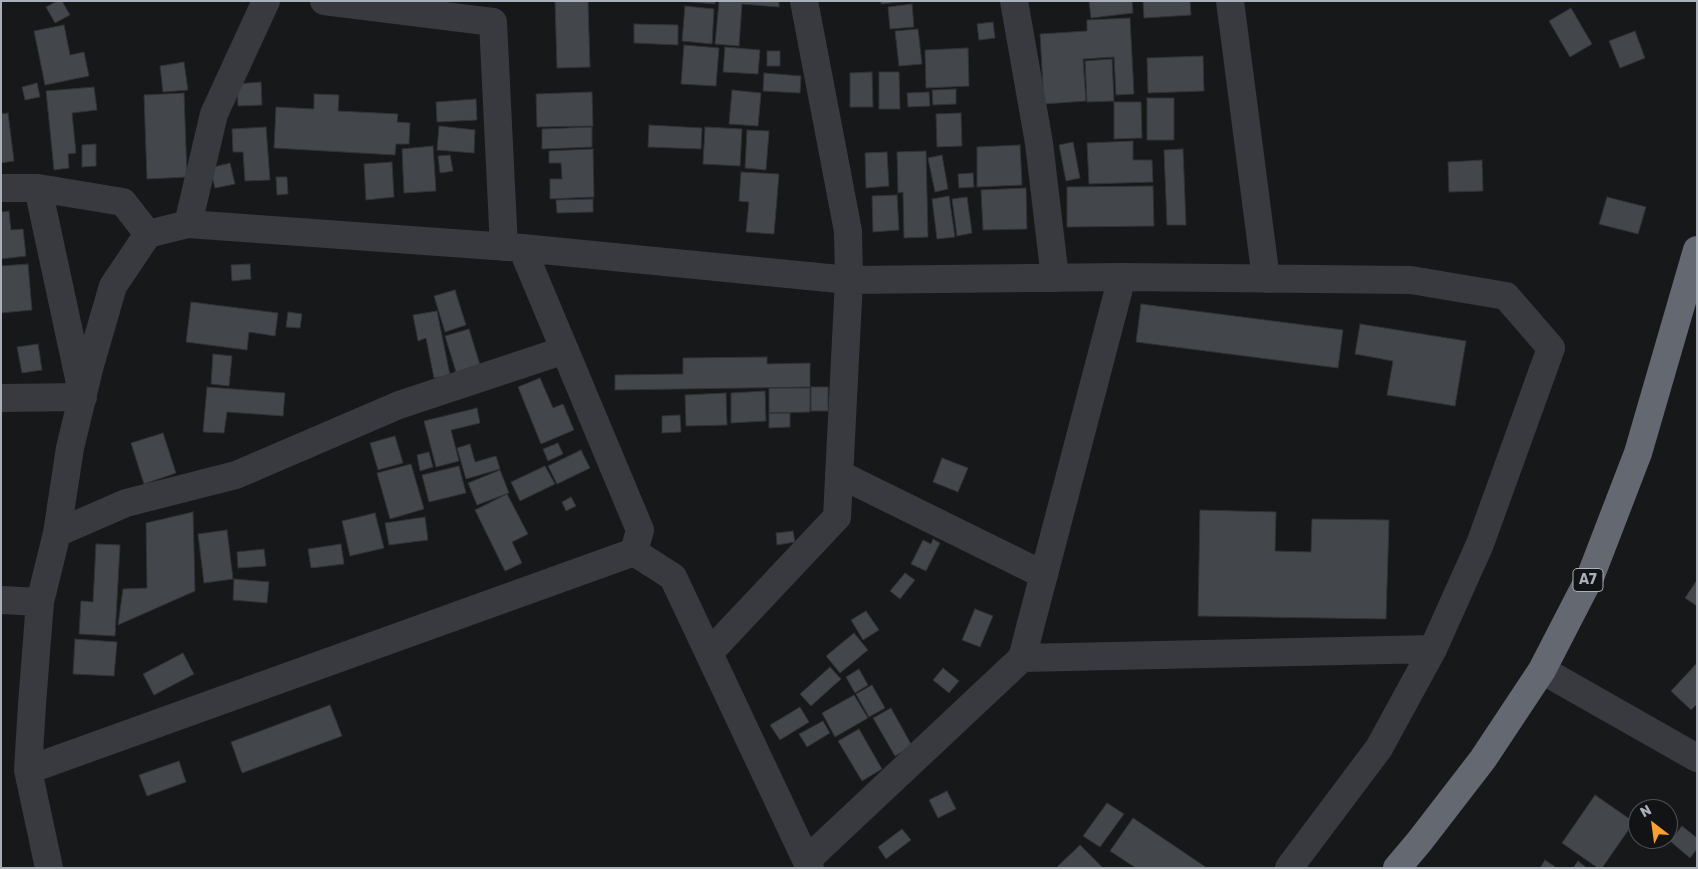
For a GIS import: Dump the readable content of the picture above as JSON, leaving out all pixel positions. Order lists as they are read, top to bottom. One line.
{"streets":{"highway":["A7"]},"north":"top left"}
